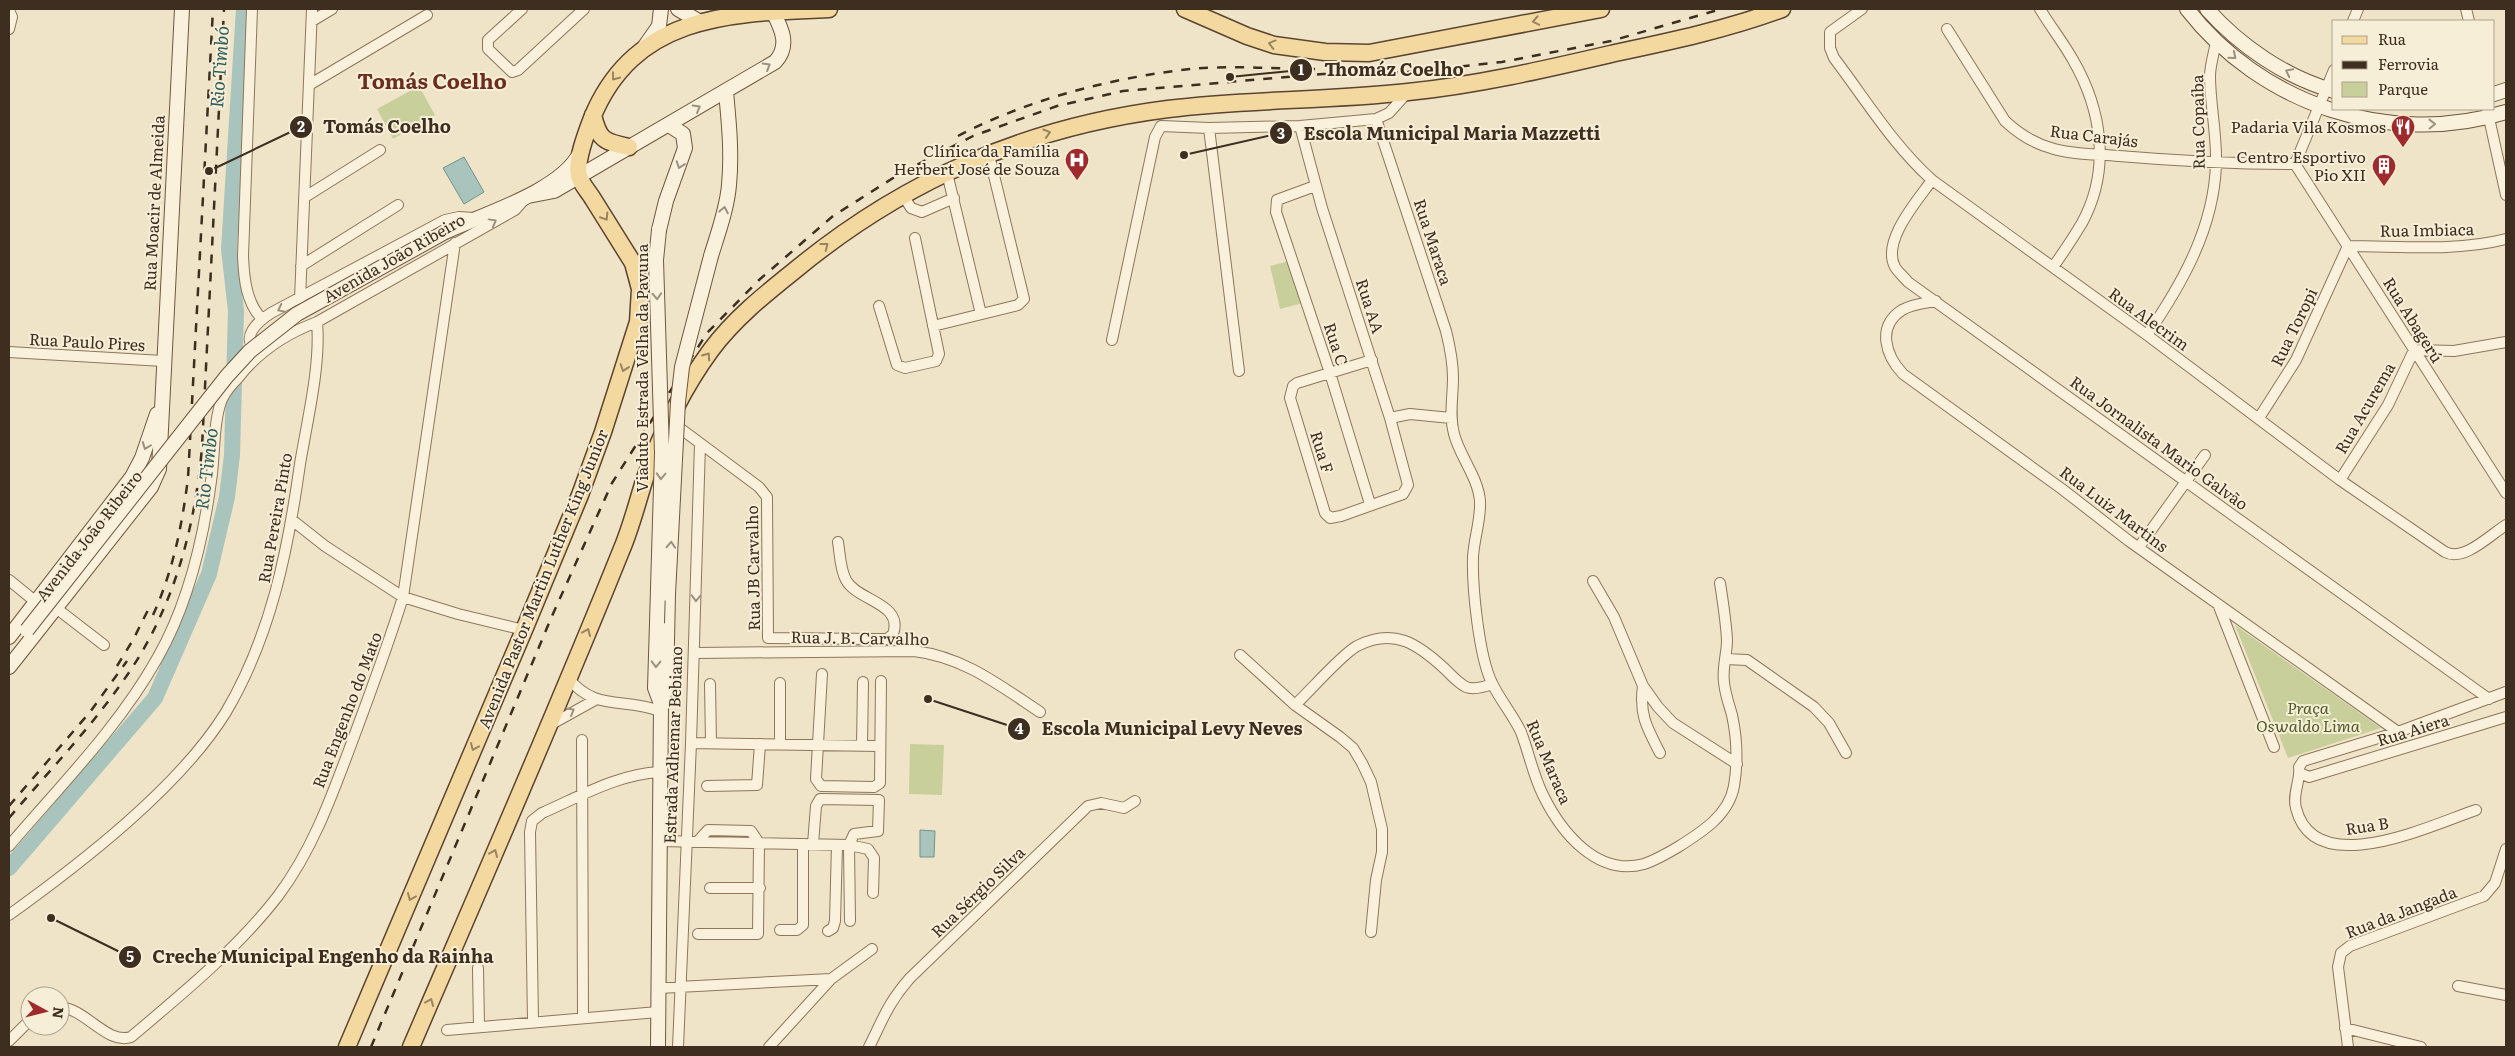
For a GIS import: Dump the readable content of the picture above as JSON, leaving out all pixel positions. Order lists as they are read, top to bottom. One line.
{"streets":{"main road":["Rua Moacir de Almeida","Avenida João Ribeiro","Viaduto Estrada Velha da Pavuna","Avenida Pastor Martin Luther King Junior","Estrada Adhemar Bebiano"],"street":["Rua Copaíba","Rua Carajás","Rua Imbiaca","Rua Maraca","Rua AA","Rua Alecrim","Rua Abagerú","Rua Toropi","Rua Paulo Pires","Rua C","Rua Acurema","Rua Jornalista Mario Galvão","Rua F","Rua Luiz Martins","Rua Pereira Pinto","Rua JB Carvalho","Rua J. B. Carvalho","Rua Engenho do Mato","Rua Aiera","Rua B","Rua Sérgio Silva","Rua da Jangada"]},"crossings":[["Rua Copaíba","Rua Carajás"],["Rua Copaíba","Rua Alecrim"],["Rua Carajás","Rua Abagerú"],["Rua Moacir de Almeida","Avenida João Ribeiro"],["Rua Moacir de Almeida","Rua Paulo Pires"],["Rua Imbiaca","Rua Abagerú"],["Rua Imbiaca","Rua Toropi"],["Avenida João Ribeiro","Viaduto Estrada Velha da Pavuna"],["Avenida João Ribeiro","Rua Pereira Pinto"],["Avenida João Ribeiro","Avenida Pastor Martin Luther King Junior"],["Avenida João Ribeiro","Rua Engenho do Mato"],["Rua AA","Rua C"],["Rua AA","Rua F"],["Rua Alecrim","Rua Toropi"],["Rua Alecrim","Rua Acurema"],["Rua Alecrim","Rua Jornalista Mario Galvão"],["Rua Abagerú","Rua Toropi"],["Rua Abagerú","Rua Acurema"],["Rua C","Rua F"],["Viaduto Estrada Velha da Pavuna","Estrada Adhemar Bebiano"],["Rua Jornalista Mario Galvão","Rua Luiz Martins"],["Rua Jornalista Mario Galvão","Rua Aiera"],["Rua Luiz Martins","Rua Aiera"],["Rua JB Carvalho","Estrada Adhemar Bebiano"],["Rua J. B. Carvalho","Estrada Adhemar Bebiano"],["Rua Aiera","Rua B"]],"districts":["Tomás Coelho"],"water":["Rio Timbó"],"parks":["Praça Oswaldo Lima"],"places":{"other":["Thomáz Coelho","Escola Municipal Maria Mazzetti","Tomás Coelho","Escola Municipal Levy Neves","Creche Municipal Engenho da Rainha"],"restaurant":["Padaria Vila Kosmos"],"hospital":["Clínica da Família Herbert José de Souza"],"building":["Centro Esportivo Pio XII"]},"legend":["Rua","Ferrovia","Parque"],"north":"right"}
